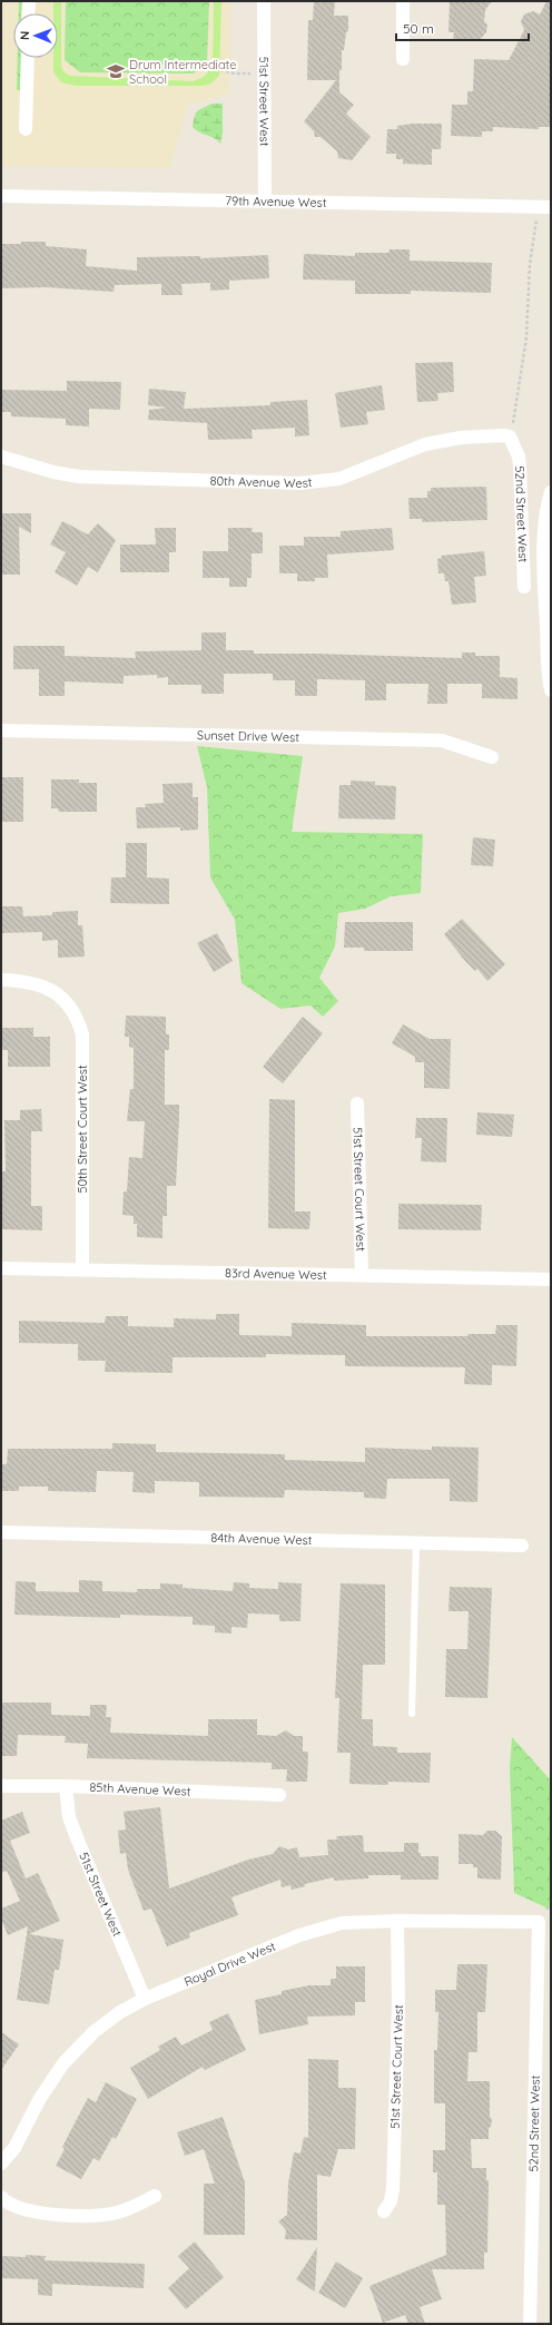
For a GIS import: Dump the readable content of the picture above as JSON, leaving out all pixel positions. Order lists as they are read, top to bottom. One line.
{"streets":{"street":["51st Street West","79th Avenue West","80th Avenue West","52nd Street West","Sunset Drive West","50th Street Court West","51st Street Court West","83rd Avenue West","84th Avenue West","85th Avenue West","Royal Drive West"]},"crossings":[["51st Street West","79th Avenue West"],["51st Street West","85th Avenue West"],["51st Street West","Royal Drive West"],["80th Avenue West","52nd Street West"],["52nd Street West","Royal Drive West"],["50th Street Court West","83rd Avenue West"],["51st Street Court West","83rd Avenue West"],["51st Street Court West","Royal Drive West"]],"places":{"school or university":["Drum Intermediate School"]},"scale_bar":"50 m","north":"left"}
